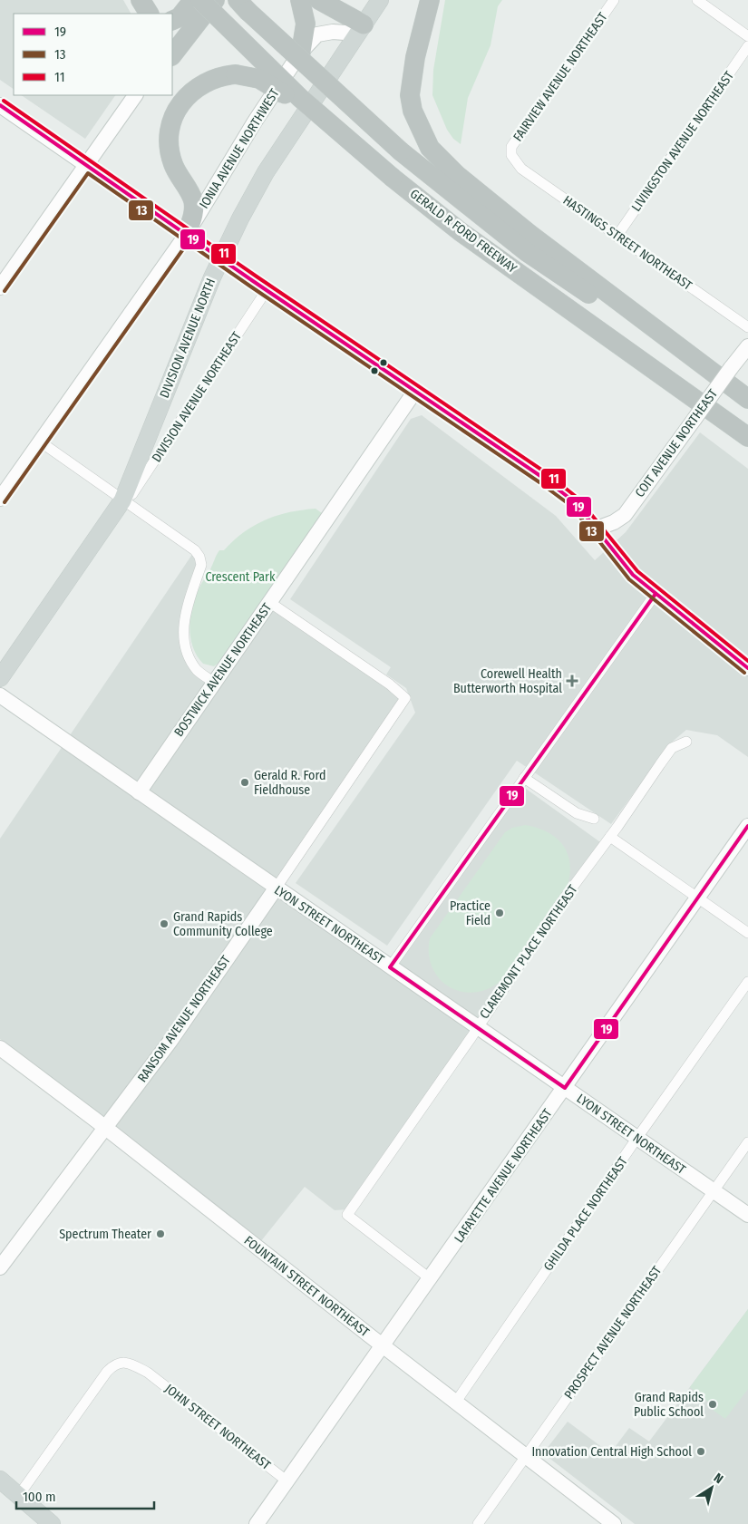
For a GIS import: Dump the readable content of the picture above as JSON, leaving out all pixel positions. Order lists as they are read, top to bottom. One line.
{"streets":{"highway":["GERALD R FORD FREEWAY"],"main road":["DIVISION AVENUE NORTH"],"street":["FAIRVIEW AVENUE NORTHEAST","LIVINGSTON AVENUE NORTHEAST","IONIA AVENUE NORTHWEST","HASTINGS STREET NORTHEAST","DIVISION AVENUE NORTHEAST","COIT AVENUE NORTHEAST","BOSTWICK AVENUE NORTHEAST","LYON STREET NORTHEAST","CLAREMONT PLACE NORTHEAST","RANSOM AVENUE NORTHEAST","LAFAYETTE AVENUE NORTHEAST","GHILDA PLACE NORTHEAST","FOUNTAIN STREET NORTHEAST","PROSPECT AVENUE NORTHEAST","JOHN STREET NORTHEAST"]},"crossings":[["FAIRVIEW AVENUE NORTHEAST","HASTINGS STREET NORTHEAST"],["LIVINGSTON AVENUE NORTHEAST","HASTINGS STREET NORTHEAST"],["IONIA AVENUE NORTHWEST","DIVISION AVENUE NORTH"],["DIVISION AVENUE NORTH","DIVISION AVENUE NORTHEAST"],["BOSTWICK AVENUE NORTHEAST","LYON STREET NORTHEAST"],["BOSTWICK AVENUE NORTHEAST","RANSOM AVENUE NORTHEAST"],["LYON STREET NORTHEAST","CLAREMONT PLACE NORTHEAST"],["LYON STREET NORTHEAST","RANSOM AVENUE NORTHEAST"],["LYON STREET NORTHEAST","LAFAYETTE AVENUE NORTHEAST"],["LYON STREET NORTHEAST","GHILDA PLACE NORTHEAST"],["LYON STREET NORTHEAST","PROSPECT AVENUE NORTHEAST"],["CLAREMONT PLACE NORTHEAST","LAFAYETTE AVENUE NORTHEAST"],["RANSOM AVENUE NORTHEAST","FOUNTAIN STREET NORTHEAST"],["LAFAYETTE AVENUE NORTHEAST","FOUNTAIN STREET NORTHEAST"],["LAFAYETTE AVENUE NORTHEAST","JOHN STREET NORTHEAST"],["GHILDA PLACE NORTHEAST","FOUNTAIN STREET NORTHEAST"],["FOUNTAIN STREET NORTHEAST","PROSPECT AVENUE NORTHEAST"]],"parks":["Crescent Park"],"places":{"health":["Corewell Health Butterworth Hospital"],"other":["Gerald R. Ford Fieldhouse","Practice Field","Grand Rapids Community College","Spectrum Theater","Grand Rapids Public School","Innovation Central High School"]},"lines":["transit line 11","transit line 19","transit line 13"],"legend":["19","13","11"],"scale_bar":"100 m","north":"top right"}
